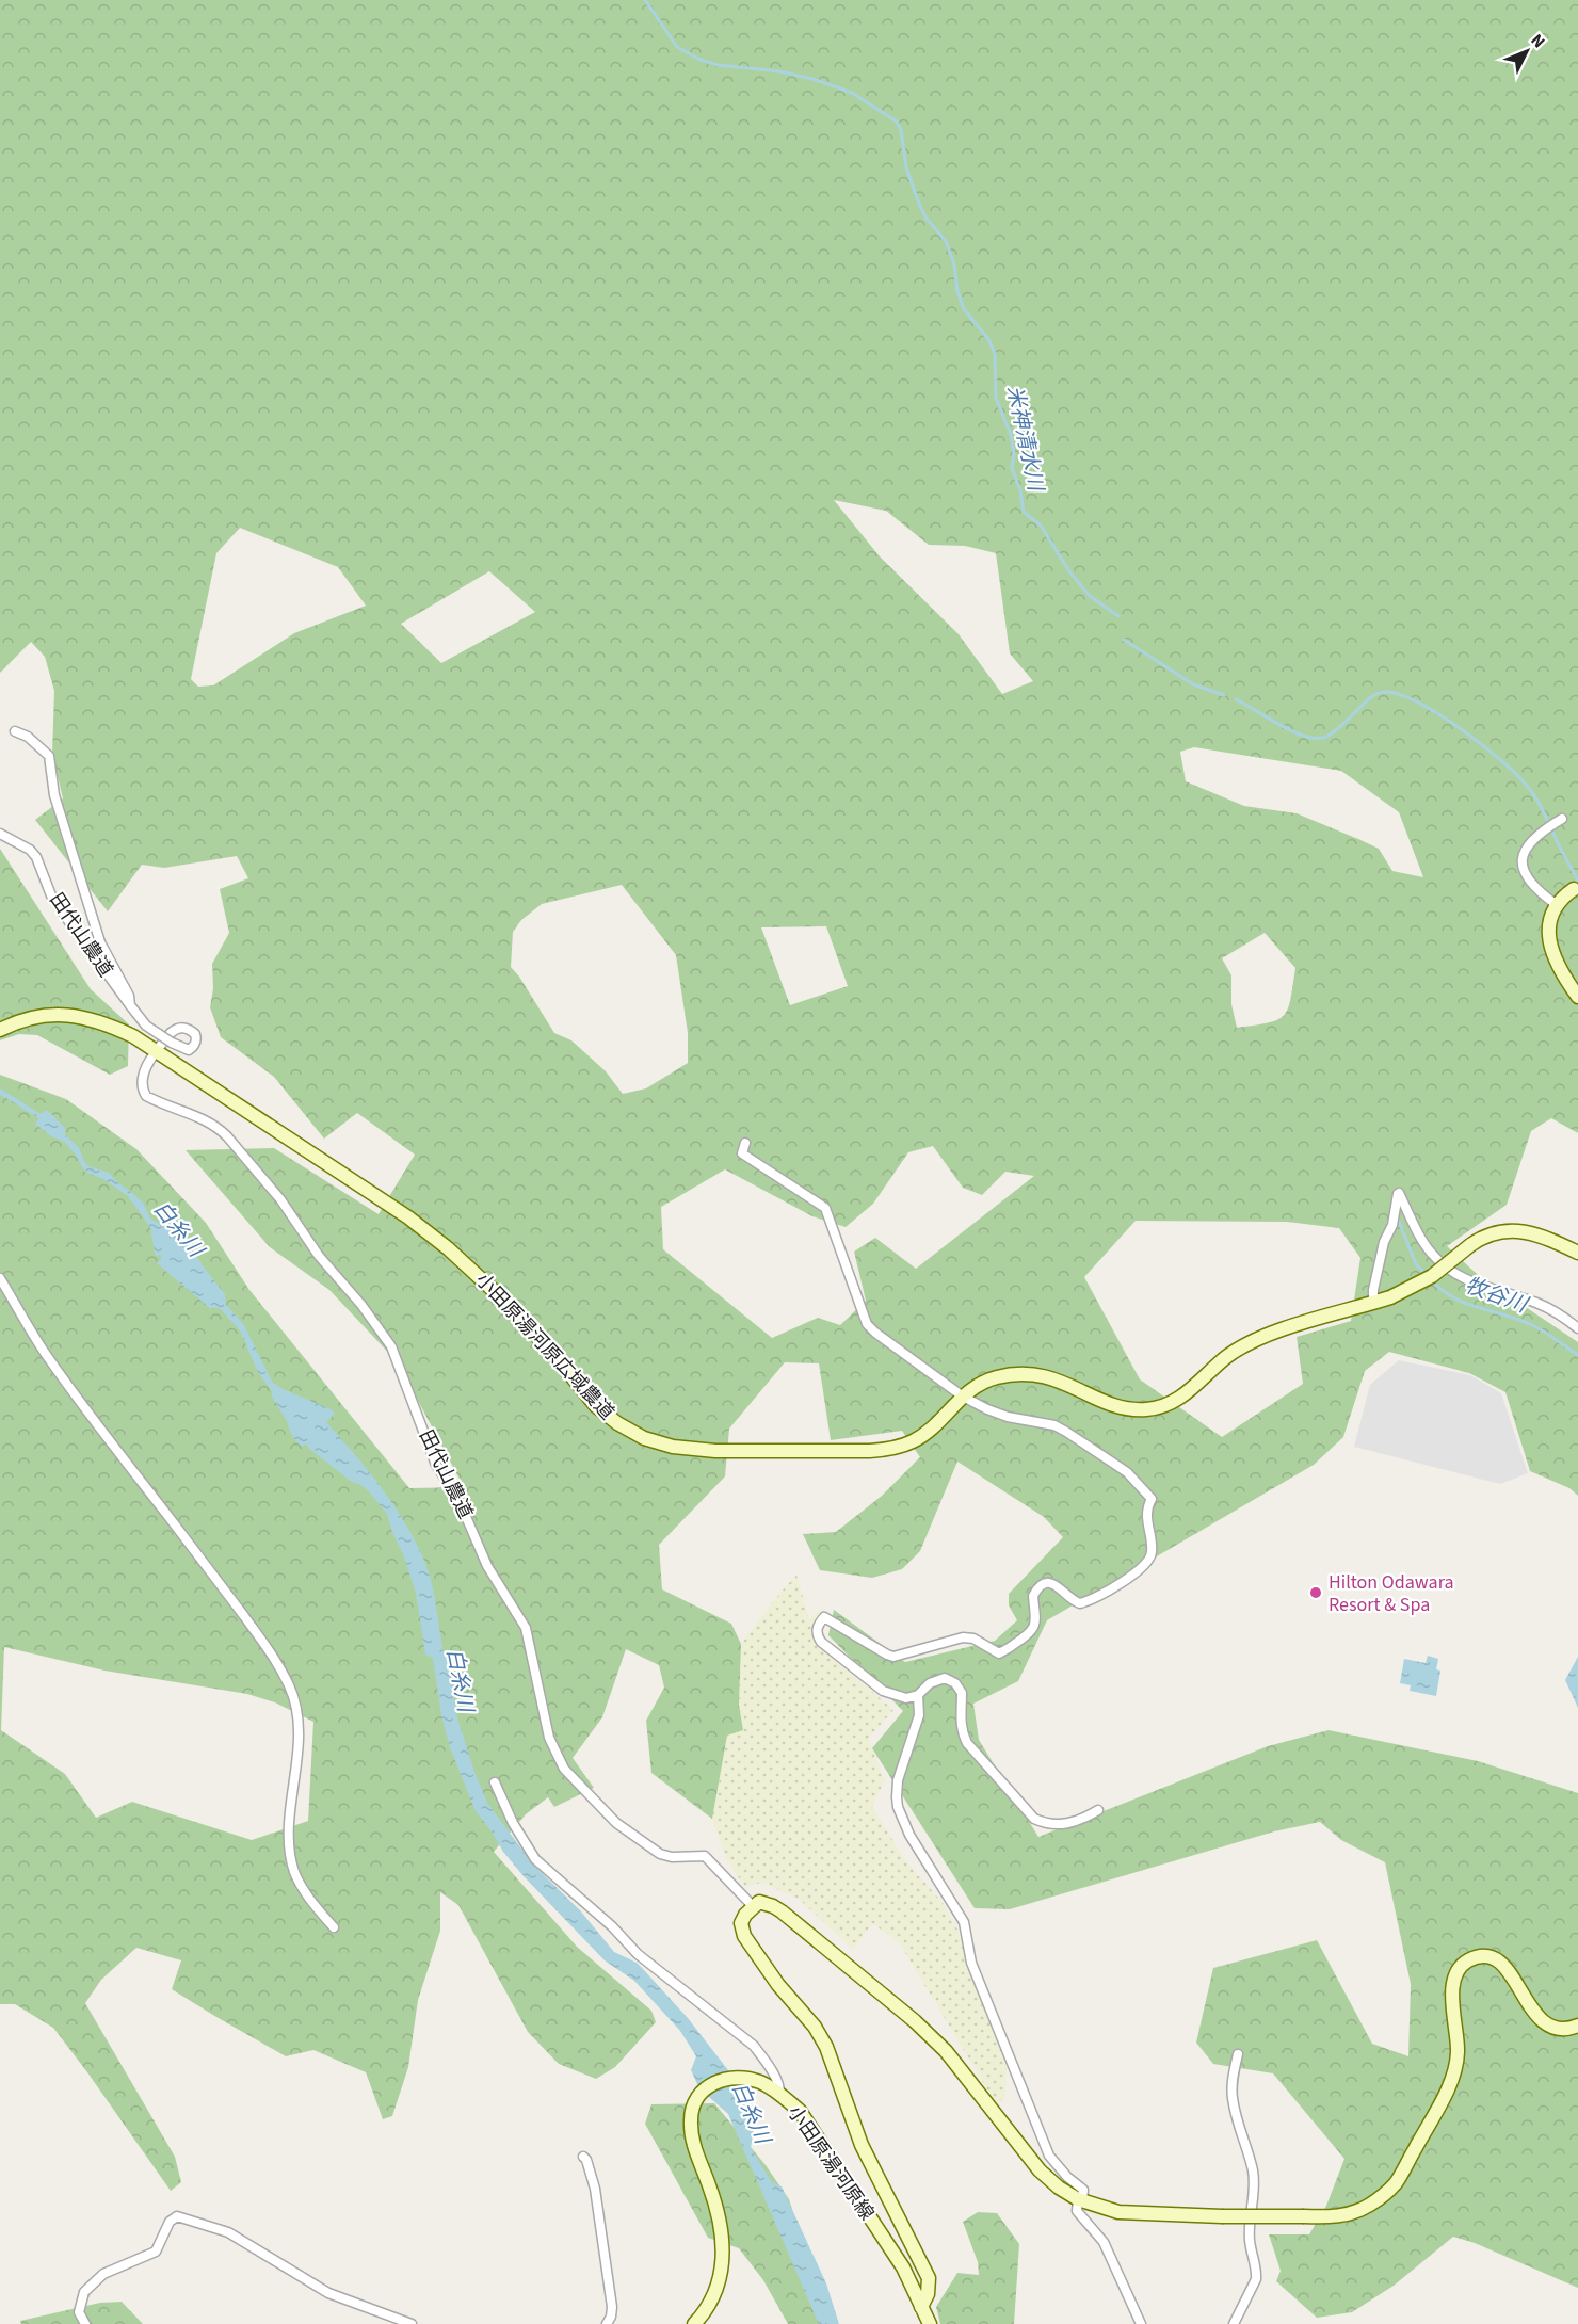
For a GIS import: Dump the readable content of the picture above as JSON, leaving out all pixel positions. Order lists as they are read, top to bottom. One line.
{"streets":{"street":["田代山農道","小田原湯河原広域農道","小田原湯河原線"]},"crossings":[["田代山農道","小田原湯河原広域農道"]],"water":["米神清水川","白糸川","牧谷川"],"places":["Hilton Odawara Resort & Spa"],"north":"top right"}
